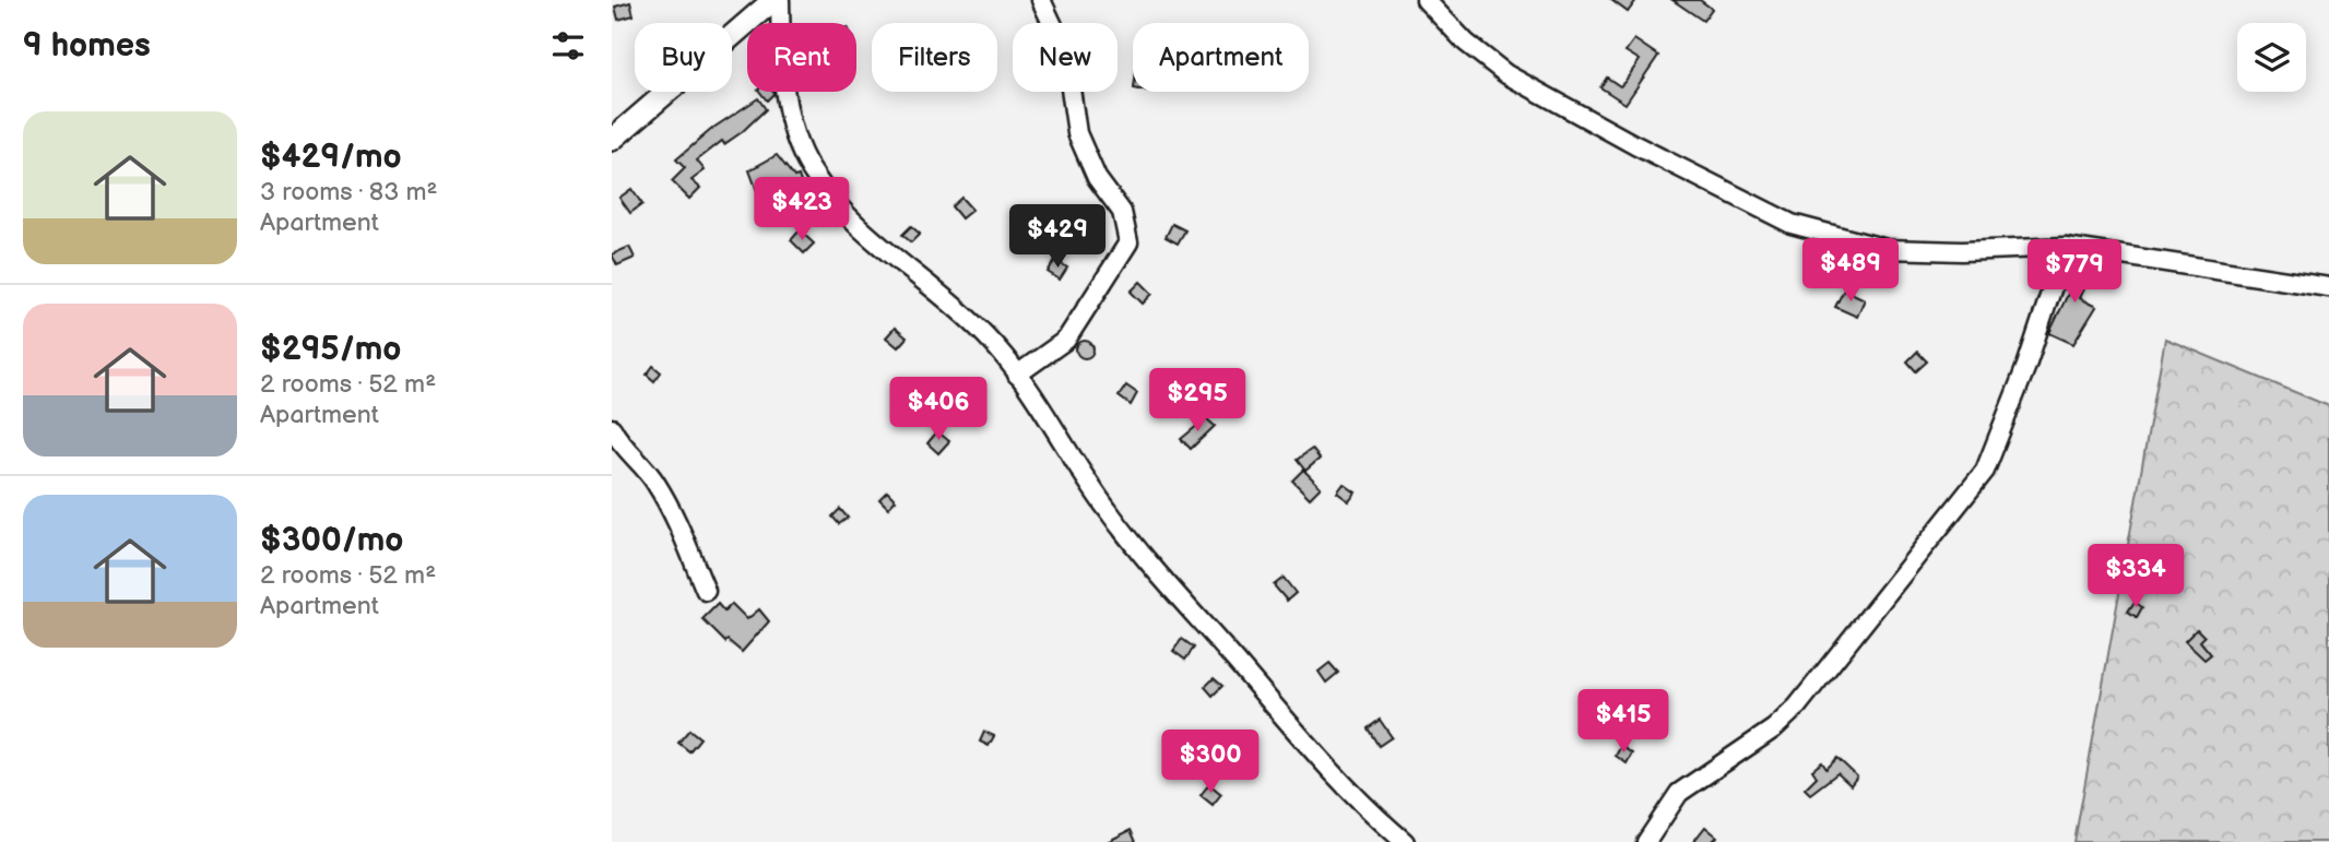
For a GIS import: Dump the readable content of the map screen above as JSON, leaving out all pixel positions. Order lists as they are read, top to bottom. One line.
{"page":{"heading":"9 homes","chip":["Buy","Rent","Filters","New","Apartment"],"list":[{"name":"$429/mo","note":"3 rooms · 83 m² · Apartment"},{"name":"$295/mo","note":"2 rooms · 52 m² · Apartment"},{"name":"$300/mo","note":"2 rooms · 52 m² · Apartment"}],"price":["$423","$429","$489","$779","$295","$406","$334","$415","$300"]}}
